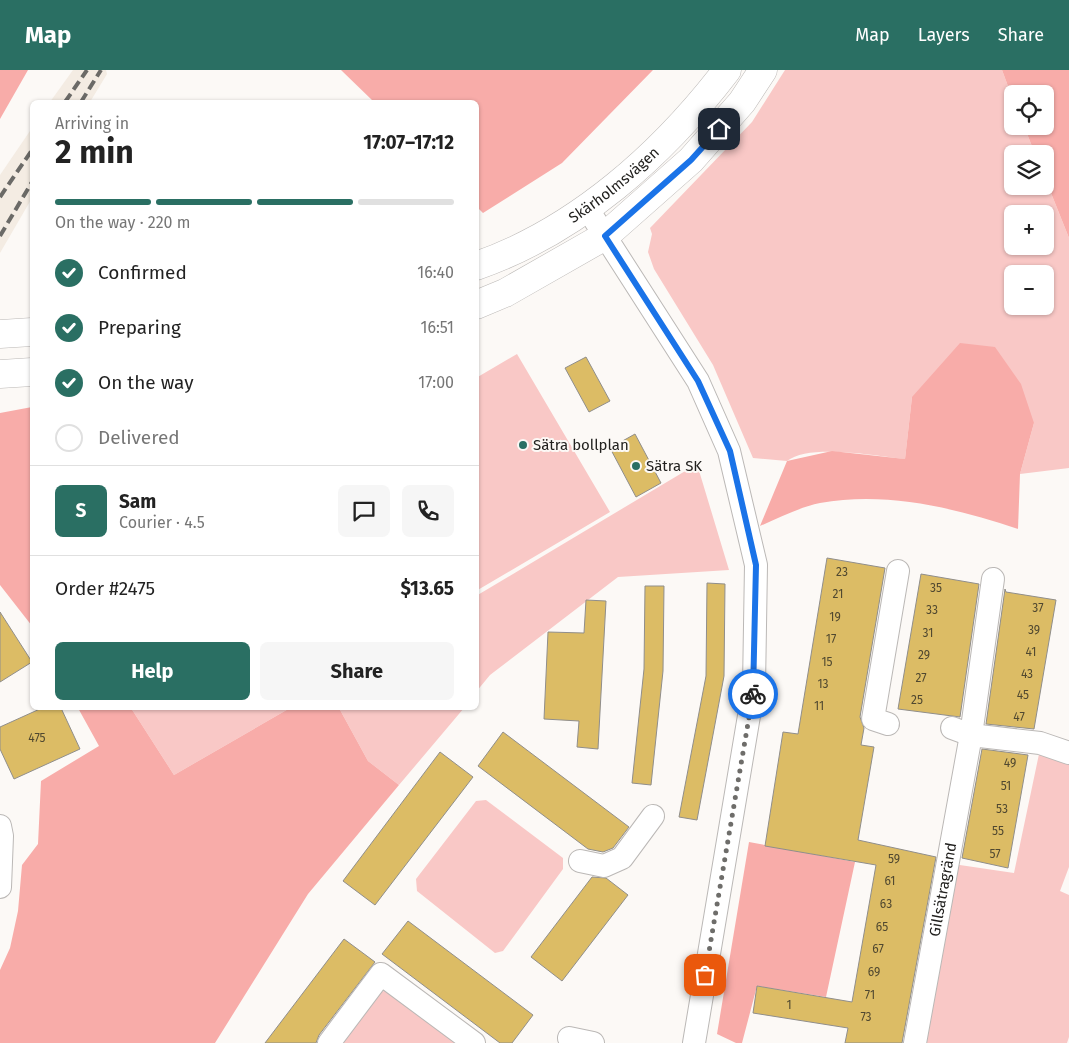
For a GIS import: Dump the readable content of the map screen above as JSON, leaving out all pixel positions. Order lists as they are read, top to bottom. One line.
{"streets":{"main road":["Skärholmsvägen"],"street":["Gillsätragränd"]},"places":["Sätra bollplan","Sätra SK"],"house_numbers":["23","35","21","37","33","19","39","31","17","41","29","15","43","27","13","45","25","11","47","475","49","51","53","55","57","59","61","63","65","67","69","71","1","73"],"page":{"header":"Map","nav":["Map","Layers","Share"],"map_buttons":["+","−"],"heading":["2 min","Arriving in","17:07–17:12"],"panel":["Sam","Courier · 4.5","Order #2475","$13.65"],"bar":"On the way · 220 m","list":[["Confirmed","16:40"],["Preparing","16:51"],["On the way","17:00"],"Delivered"],"round":"S","buttons":["Help","Share"]}}
